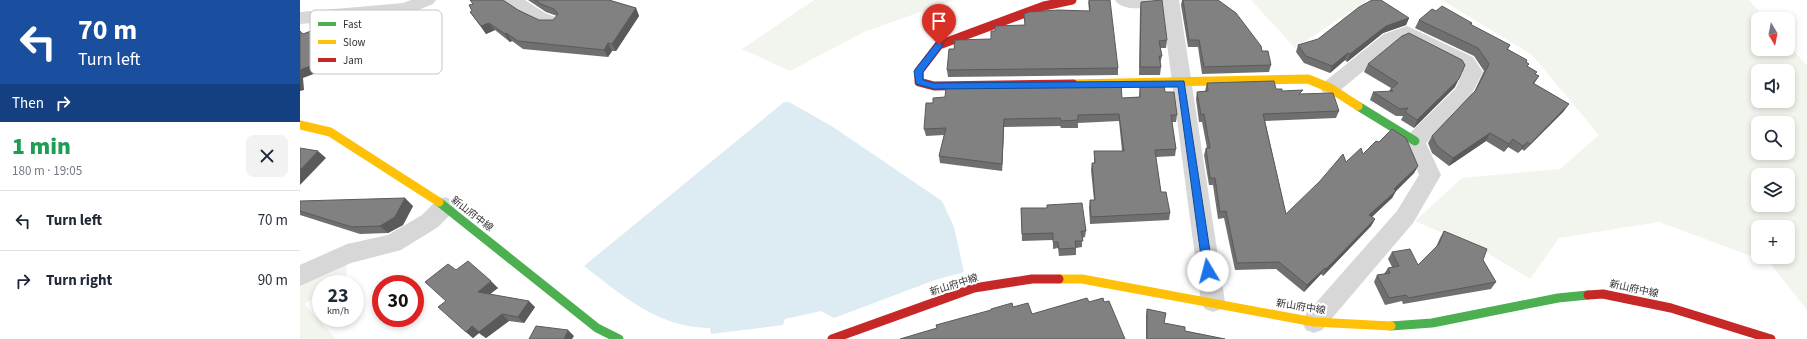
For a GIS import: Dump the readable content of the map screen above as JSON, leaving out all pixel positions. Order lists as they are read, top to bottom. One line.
{"streets":{"main road":["新山府中線"]},"legend":["Fast","Slow","Jam"],"north":"bottom","page":{"turn":["70 m","Turn left"],"map_buttons":"+","then":"Then","heading":["1 min","180 m · 19:05"],"list":[{"name":"Turn left","value":"70 m"},{"name":"Turn right","value":"90 m"}],"speed":"23 km/h","limit":"30"}}
